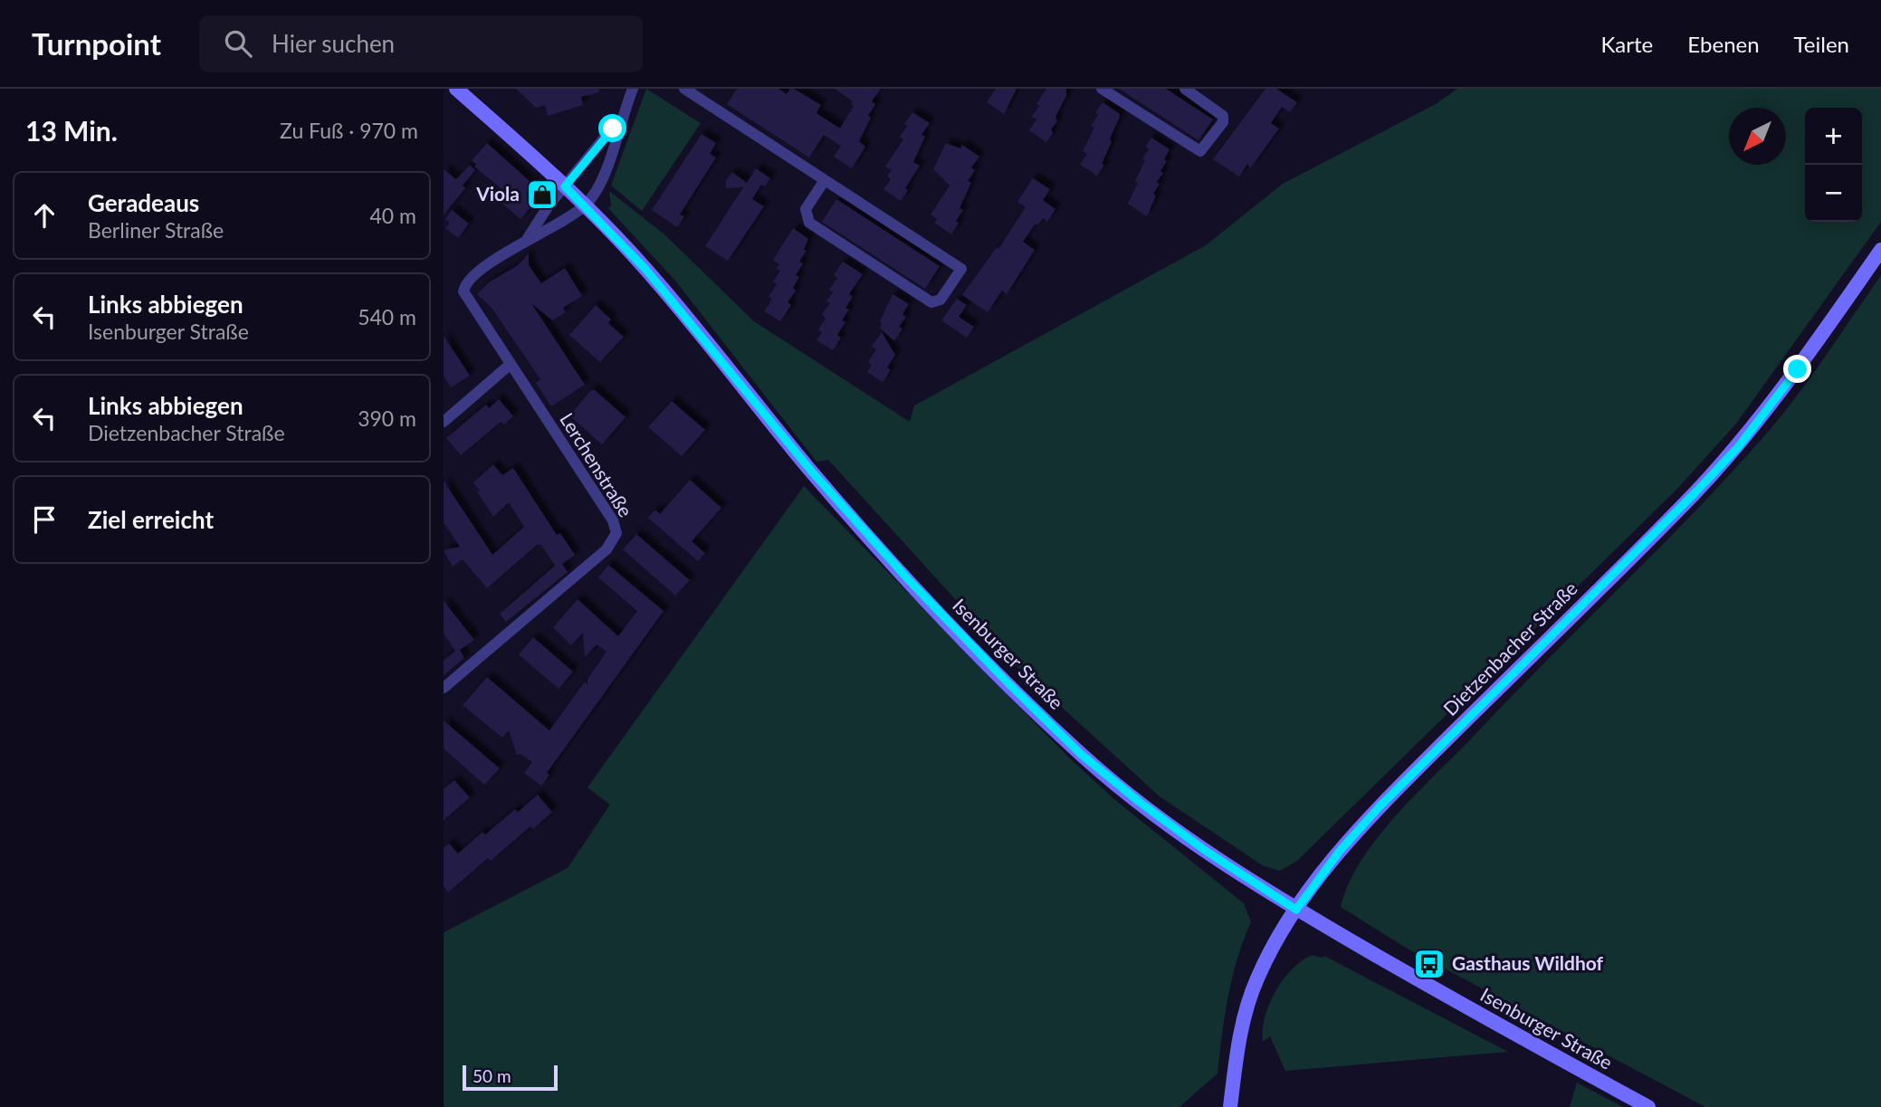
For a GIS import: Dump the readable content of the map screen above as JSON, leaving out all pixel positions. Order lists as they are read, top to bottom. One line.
{"streets":{"main road":["Dietzenbacher Straße","Isenburger Straße"],"street":["Lerchenstraße"]},"crossings":[["Lerchenstraße","Isenburger Straße"],["Dietzenbacher Straße","Isenburger Straße"]],"places":{"shop":["Viola"],"bus stop":["Gasthaus Wildhof"]},"scale_bar":"50 m","north":"bottom left","page":{"header":"Turnpoint","search":"Hier suchen","nav":["Karte","Ebenen","Teilen"],"heading":["13 Min.","Zu Fuß · 970 m"],"map_buttons":["+","−"],"list":[["Geradeaus","Berliner Straße","40 m"],["Links abbiegen","Isenburger Straße","540 m"],["Links abbiegen","Dietzenbacher Straße","390 m"],"Ziel erreicht"],"scale":"50 m"}}
